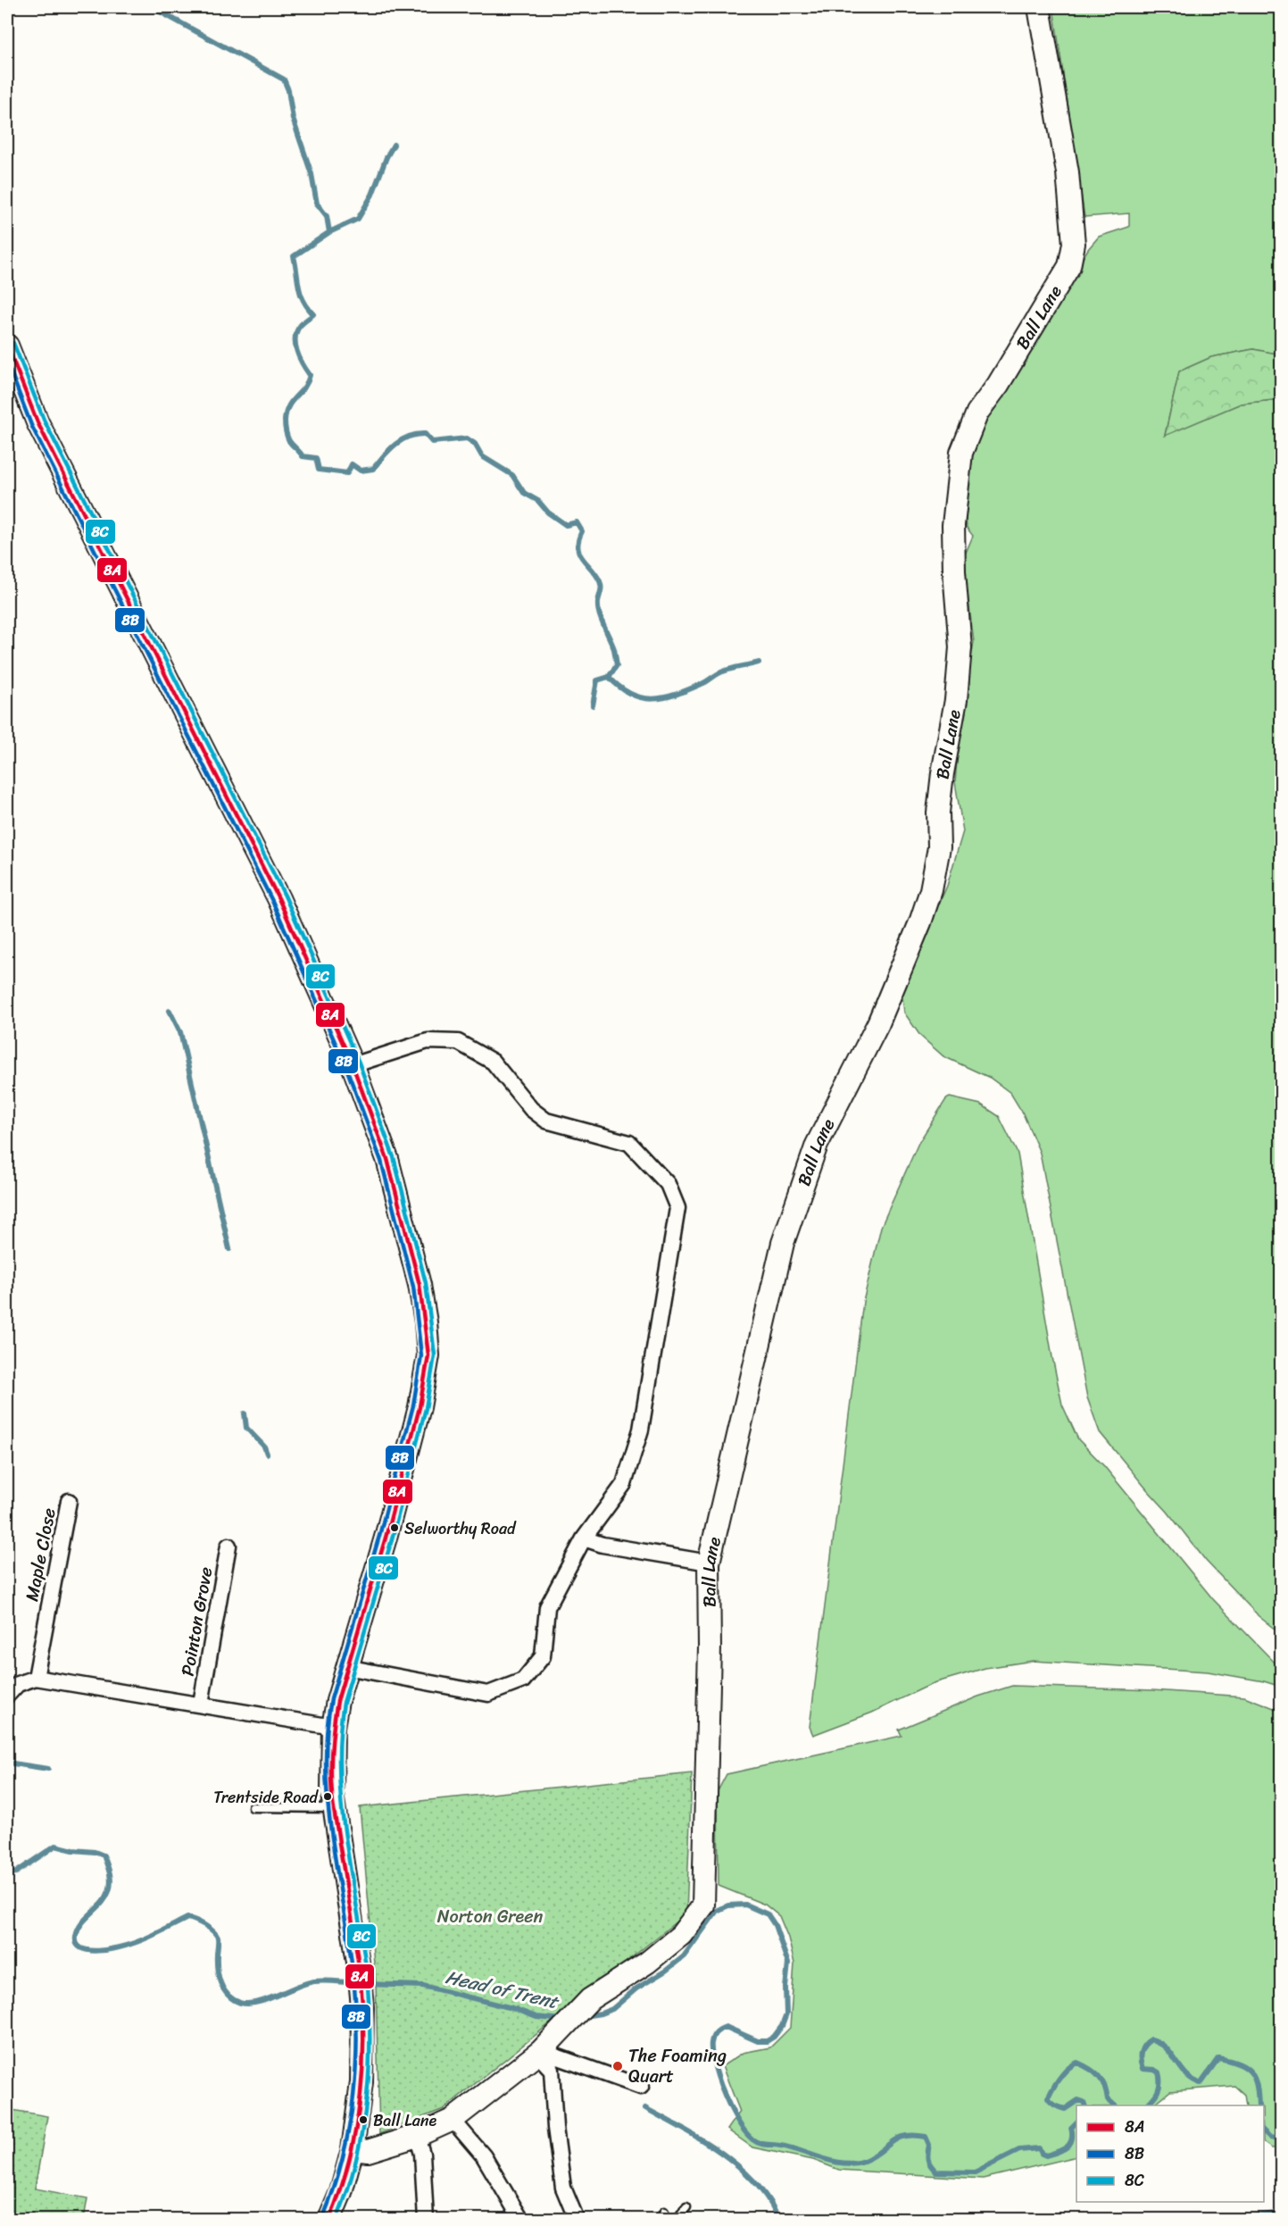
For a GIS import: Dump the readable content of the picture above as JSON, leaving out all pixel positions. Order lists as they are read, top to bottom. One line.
{"streets":{"street":["Ball Lane","Maple Close","Pointon Grove"]},"water":["Head of Trent"],"parks":["Norton Green"],"places":["Selworthy Road","Trentside Road","The Foaming Quart","Ball Lane"],"lines":["transit line 8C","transit line 8A","transit line 8B"],"legend":["8A","8B","8C"]}
